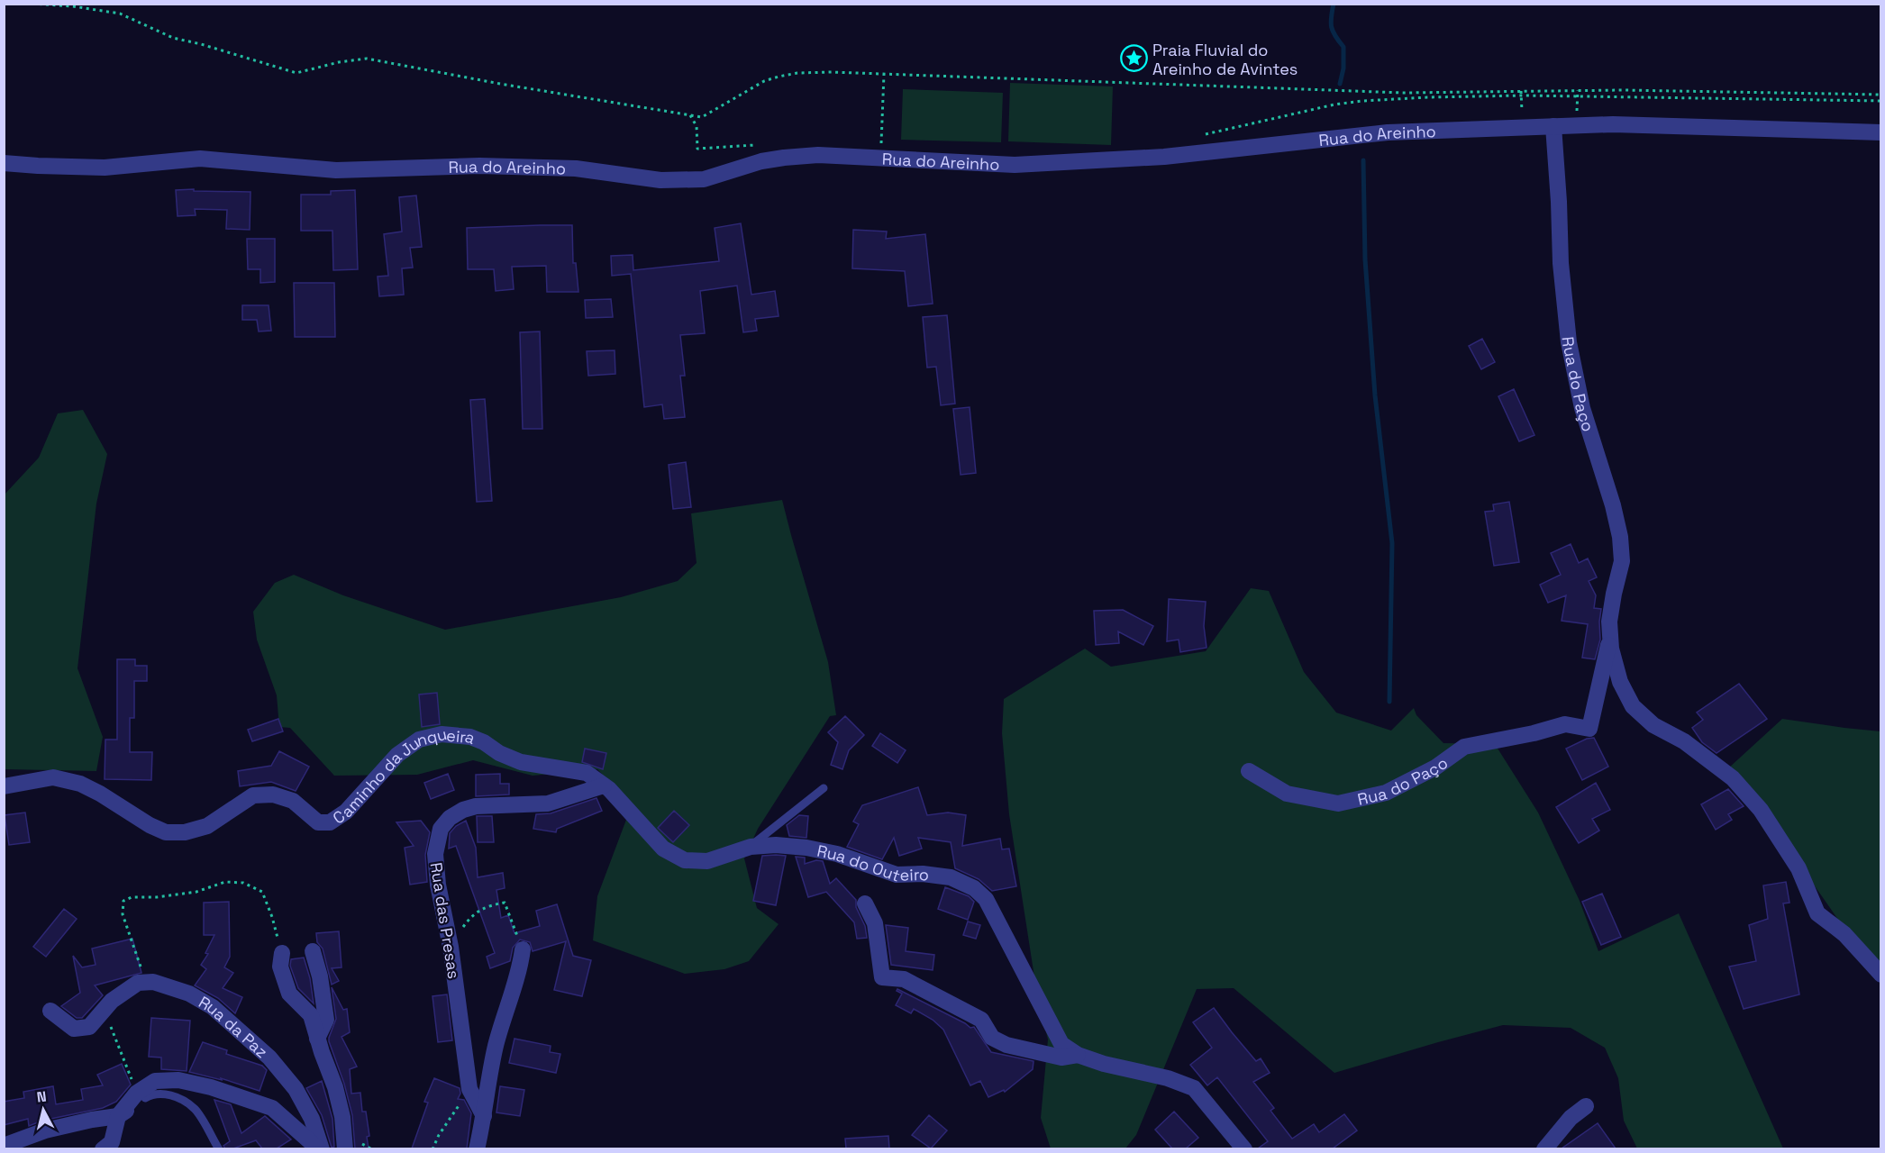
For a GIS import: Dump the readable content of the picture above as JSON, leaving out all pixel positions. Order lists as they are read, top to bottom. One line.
{"streets":{"street":["Rua do Areinho","Rua do Paço","Caminho da Junqueira","Rua do Outeiro","Rua das Presas","Rua da Paz"]},"crossings":[["Rua do Areinho","Rua do Paço"],["Caminho da Junqueira","Rua do Outeiro"],["Caminho da Junqueira","Rua das Presas"],["Rua do Outeiro","Rua das Presas"]],"places":{"place":["Praia Fluvial do Areinho de Avintes"]},"north":"top"}
